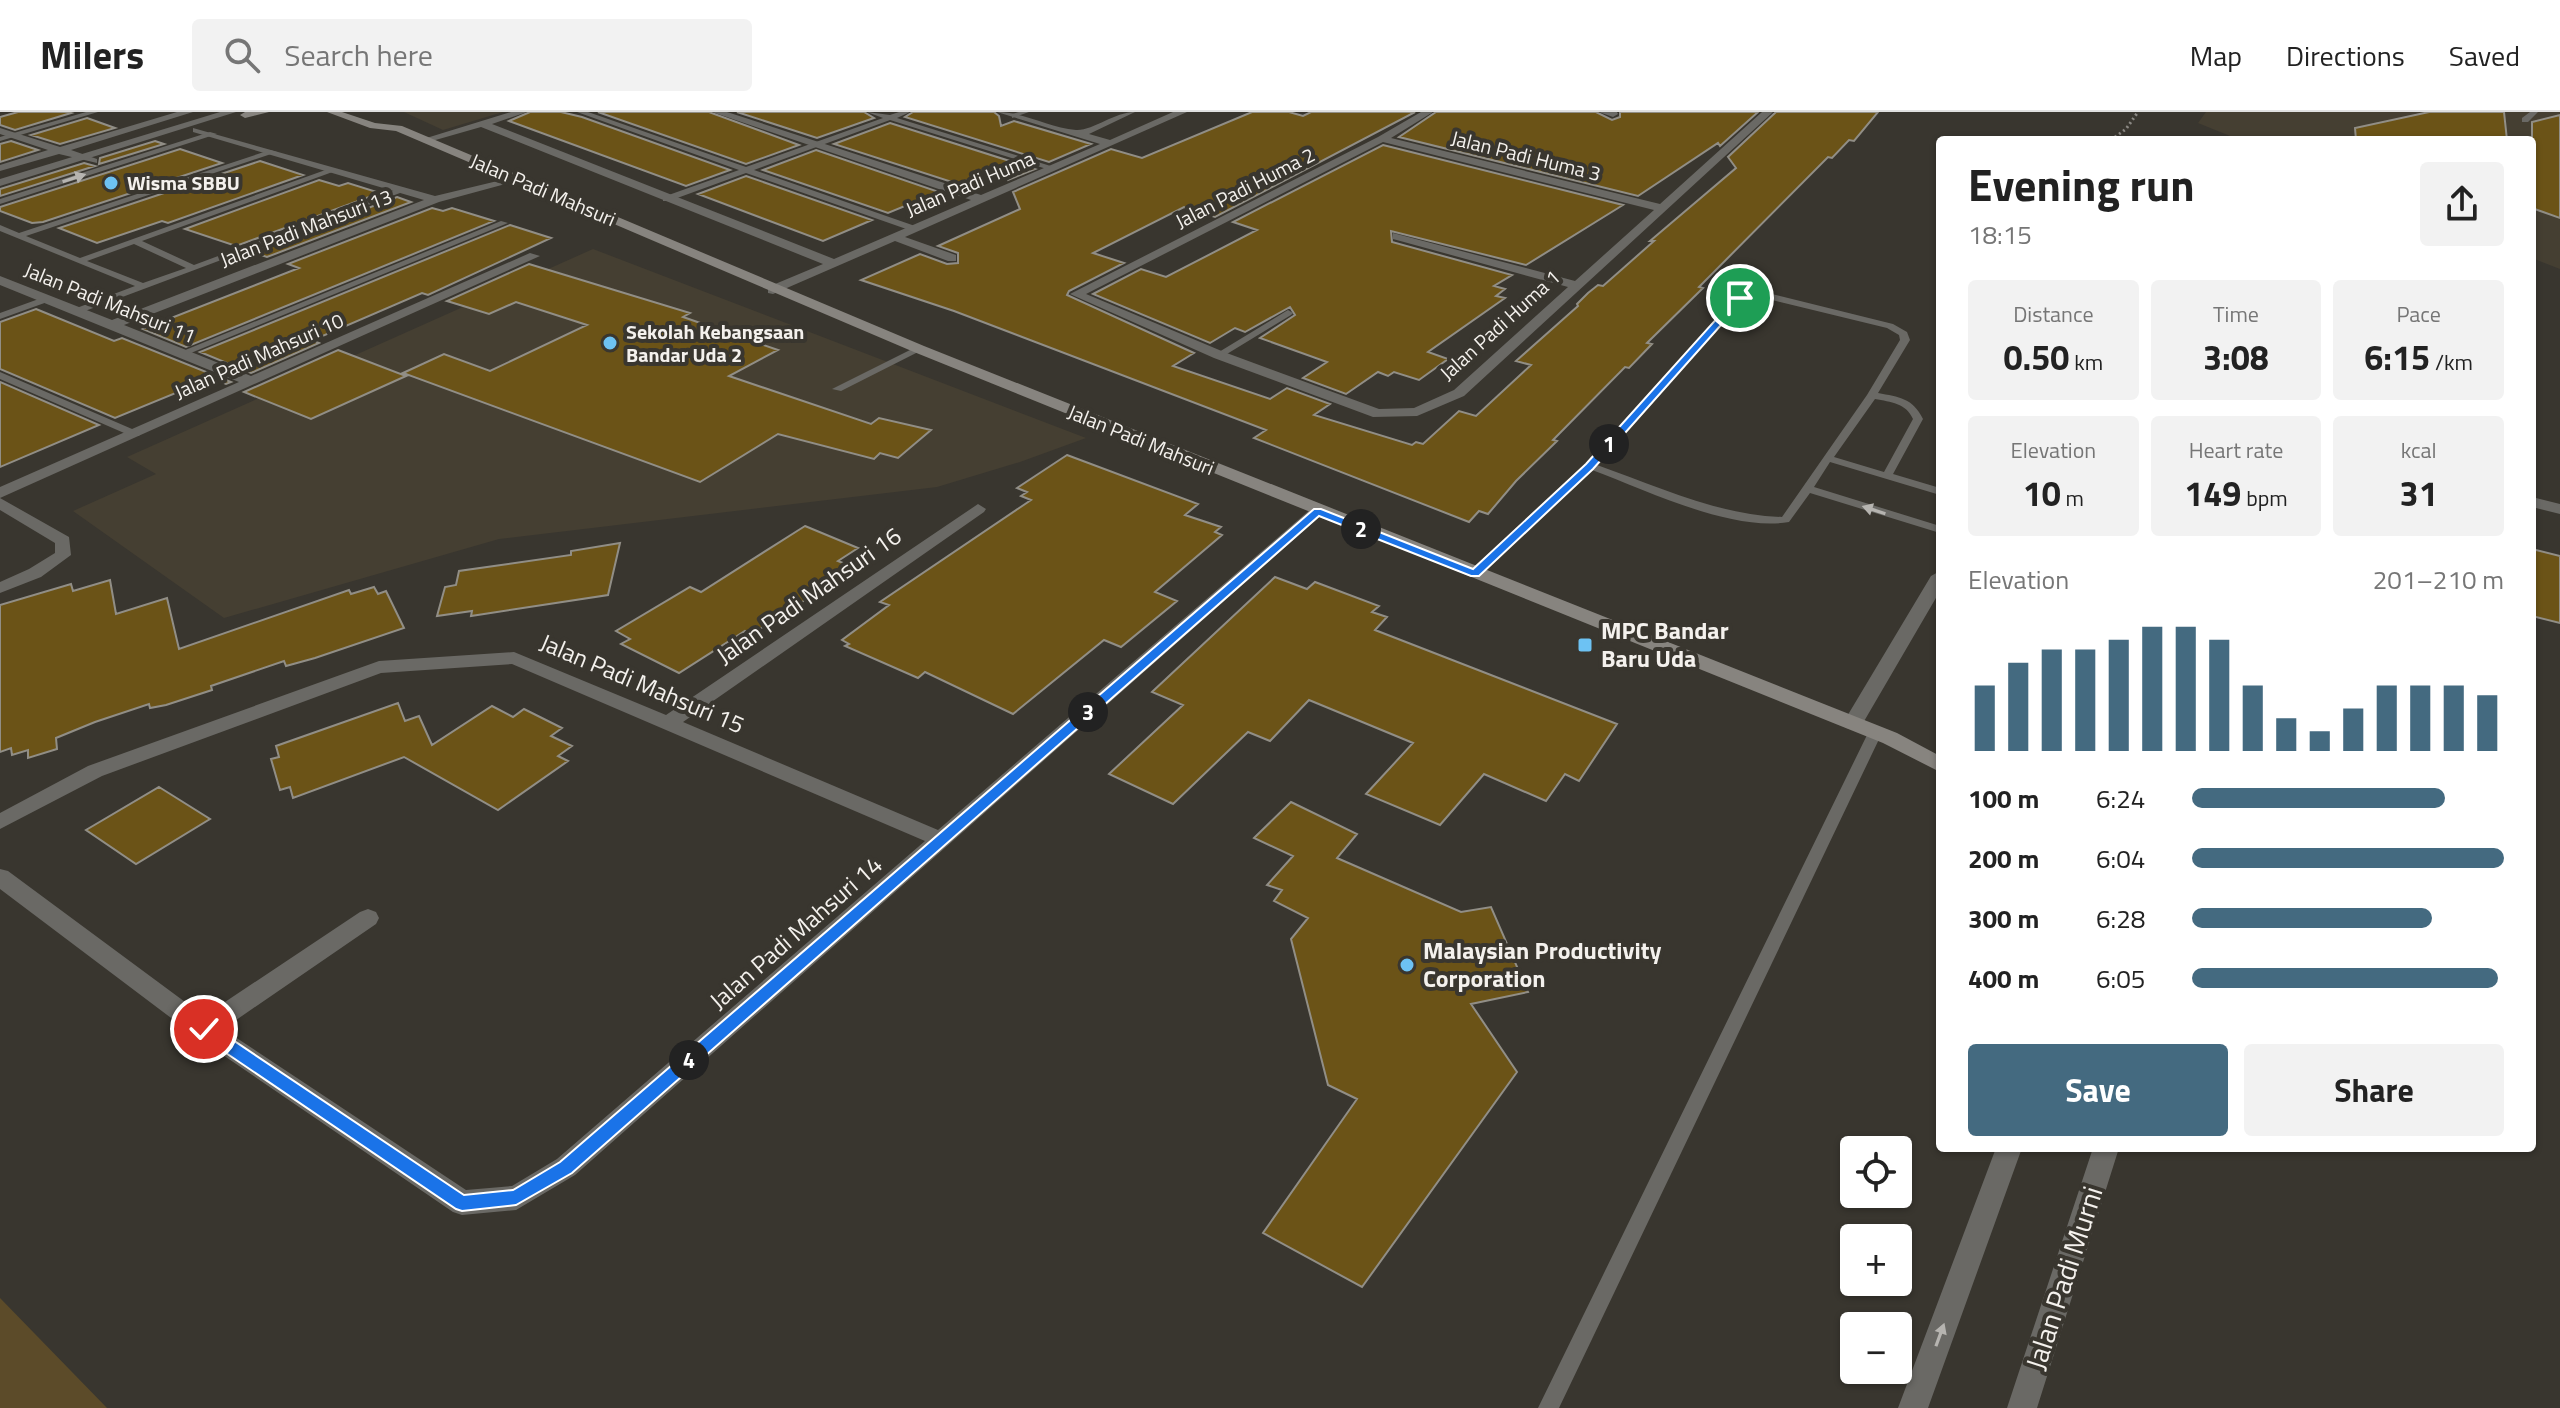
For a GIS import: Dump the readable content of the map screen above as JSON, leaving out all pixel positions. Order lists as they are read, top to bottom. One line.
{"streets":{"main road":["Jalan Padi Mahsuri"],"street":["Jalan Padi Huma 3","Jalan Padi Huma","Jalan Padi Huma 2","Jalan Padi Mahsuri 13","Jalan Padi Mahsuri 11","Jalan Padi Huma 1","Jalan Padi Mahsuri 10","Jalan Padi Mahsuri 16","Jalan Padi Mahsuri 15","Jalan Padi Mahsuri 14","Jalan Padi Murni"]},"crossings":[["Jalan Padi Huma 3","Jalan Padi Huma 2"],["Jalan Padi Huma 3","Jalan Padi Huma 1"],["Jalan Padi Huma","Jalan Padi Mahsuri"],["Jalan Padi Huma 2","Jalan Padi Huma 1"],["Jalan Padi Mahsuri","Jalan Padi Mahsuri 13"],["Jalan Padi Mahsuri","Jalan Padi Mahsuri 14"],["Jalan Padi Mahsuri 13","Jalan Padi Mahsuri 11"],["Jalan Padi Mahsuri 11","Jalan Padi Mahsuri 10"],["Jalan Padi Mahsuri 16","Jalan Padi Mahsuri 15"],["Jalan Padi Mahsuri 15","Jalan Padi Mahsuri 14"]],"places":{"other":["Wisma SBBU","Sekolah Kebangsaan Bandar Uda 2","Malaysian Productivity Corporation"],"transit":["MPC Bandar Baru Uda"]},"page":{"header":"Milers","search":"Search here","nav":["Map","Directions","Saved"],"heading":["Evening run","18:15"],"stats":[["Distance","0.50 km"],["Time","3:08"],["Pace","6:15 /km"],["Elevation","10 m"],["Heart rate","149 bpm"],["kcal","31"]],"pins":["1","2","3","4"],"chart":["Elevation","201–210 m"],"list":[{"name":"100 m","note":"6:24"},{"name":"200 m","note":"6:04"},{"name":"300 m","note":"6:28"},{"name":"400 m","note":"6:05"}],"buttons":["Save","Share"],"map_buttons":["+","−"]}}
